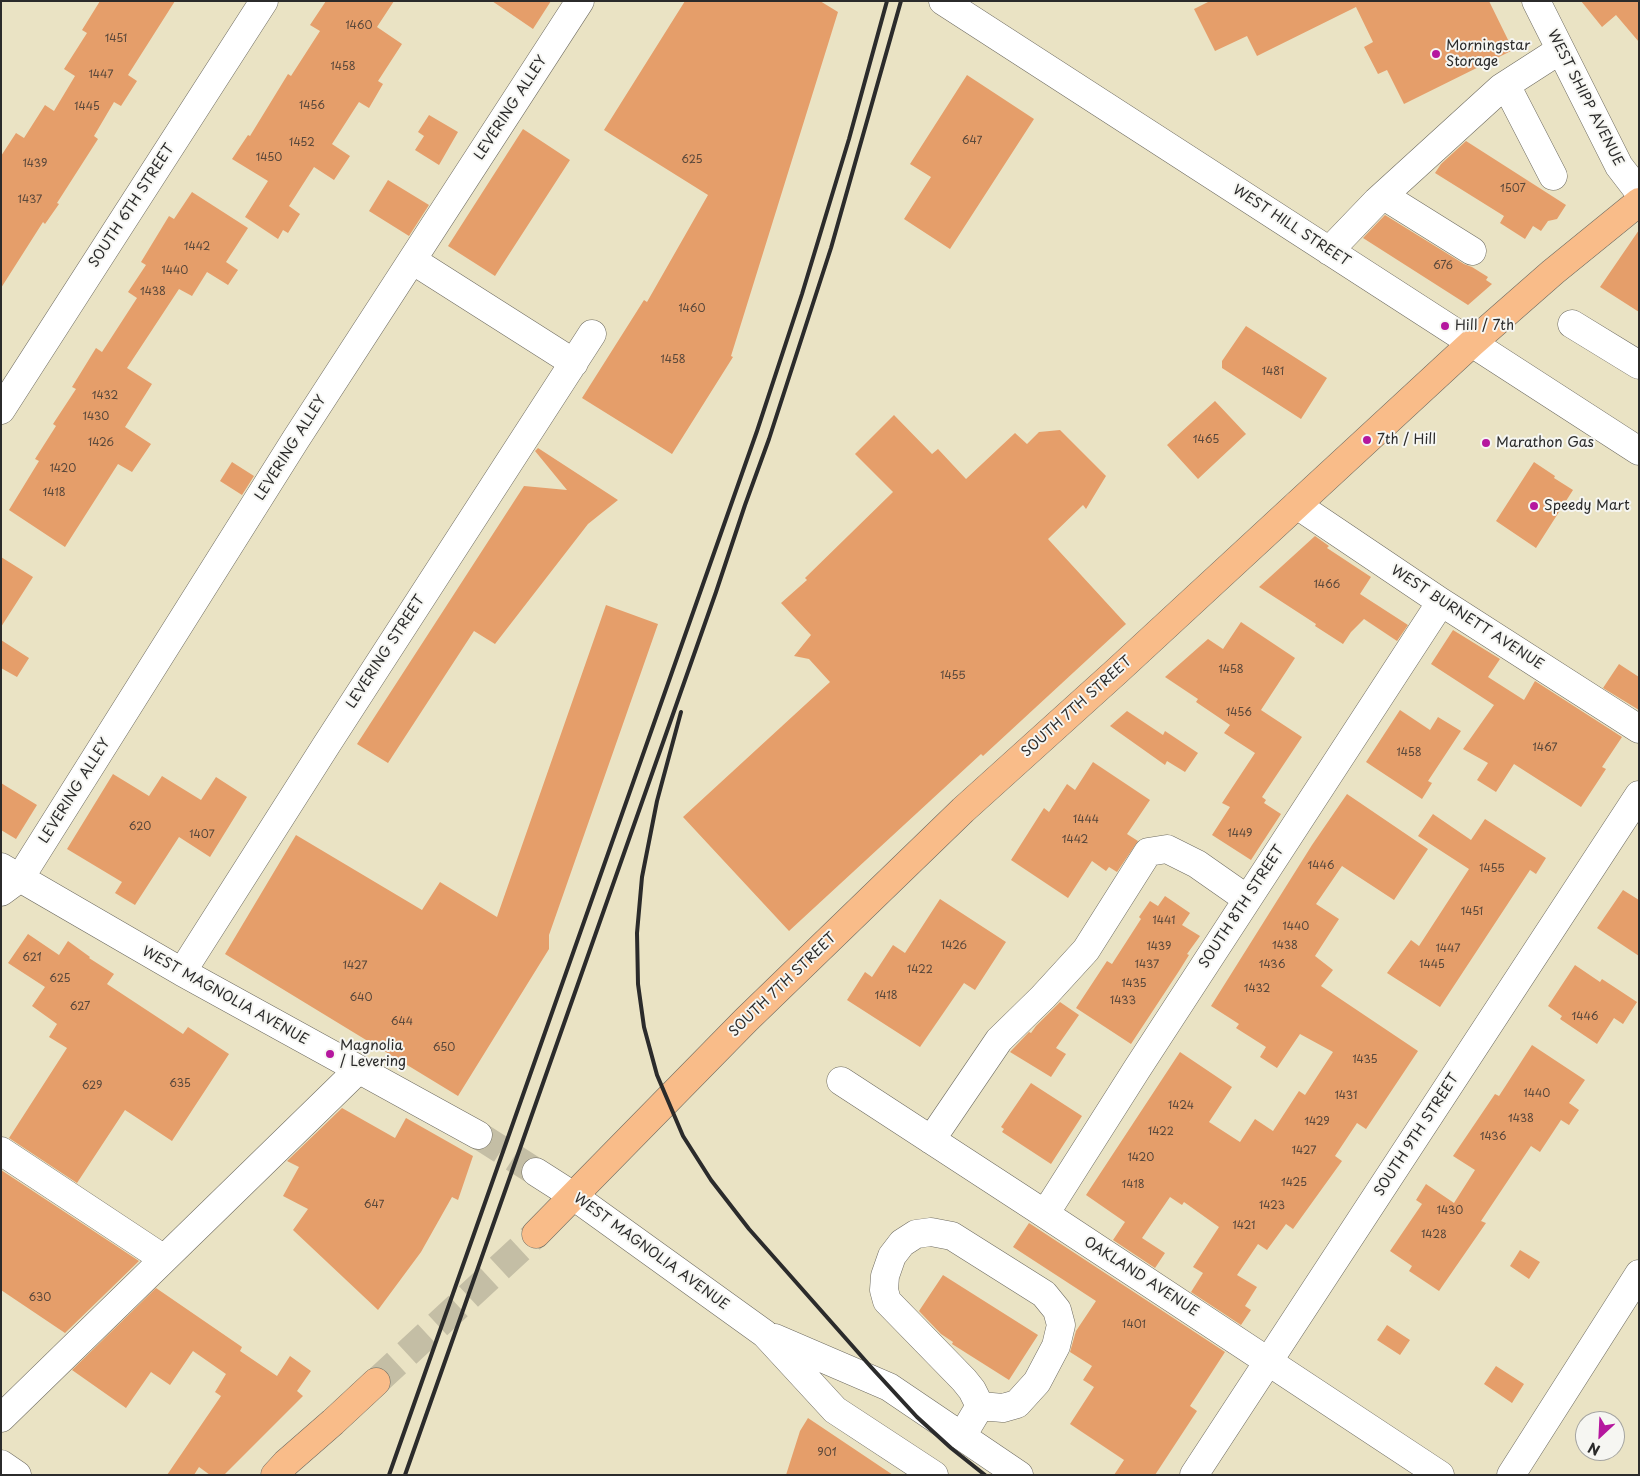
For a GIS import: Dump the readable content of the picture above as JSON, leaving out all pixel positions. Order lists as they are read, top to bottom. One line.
{"streets":{"main road":["SOUTH 7TH STREET"],"street":["WEST SHIPP AVENUE","LEVERING ALLEY","SOUTH 6TH STREET","WEST HILL STREET","WEST BURNETT AVENUE","LEVERING STREET","SOUTH 8TH STREET","WEST MAGNOLIA AVENUE","SOUTH 9TH STREET","OAKLAND AVENUE"]},"crossings":[["LEVERING ALLEY","WEST MAGNOLIA AVENUE"],["WEST HILL STREET","SOUTH 7TH STREET"],["WEST BURNETT AVENUE","SOUTH 7TH STREET"],["WEST BURNETT AVENUE","SOUTH 8TH STREET"],["LEVERING STREET","WEST MAGNOLIA AVENUE"],["SOUTH 7TH STREET","WEST MAGNOLIA AVENUE"],["SOUTH 8TH STREET","OAKLAND AVENUE"],["SOUTH 9TH STREET","OAKLAND AVENUE"]],"places":["Morningstar Storage","Hill / 7th","7th / Hill","Marathon Gas","Speedy Mart","Magnolia / Levering"],"house_numbers":["1460","1451","1458","1447","1456","1445","647","1452","1450","625","1439","1507","1437","1442","676","1440","1438","1460","1458","1481","1432","1430","1465","1426","1420","1418","1466","1458","1455","1456","1467","1458","1444","620","1449","1407","1442","1446","1455","1451","1441","1440","1426","1438","1439","1447","621","1437","1436","1445","1427","1422","625","1435","1432","1418","640","1433","627","1446","644","650","1435","635","629","1440","1431","1424","1438","1429","1422","1436","1427","1420","1425","1418","647","1423","1430","1421","1428","630","1401","901"],"north":"bottom left"}
